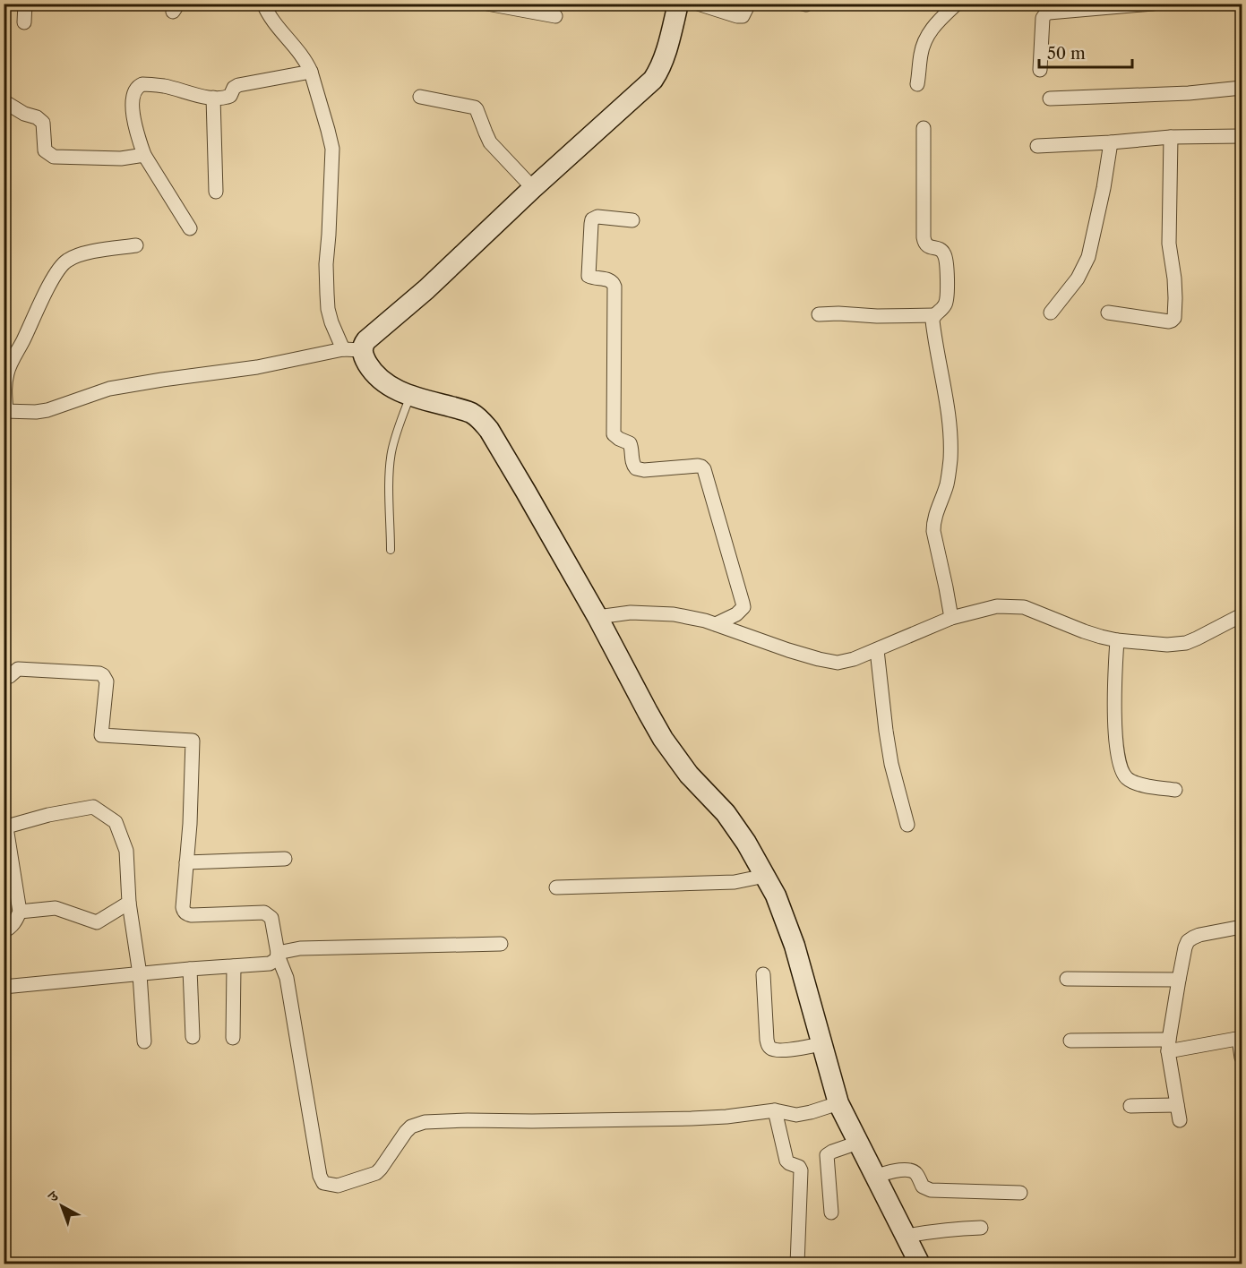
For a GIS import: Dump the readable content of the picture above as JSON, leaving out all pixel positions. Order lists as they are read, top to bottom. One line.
{"scale_bar":"50 m","north":"top left"}
